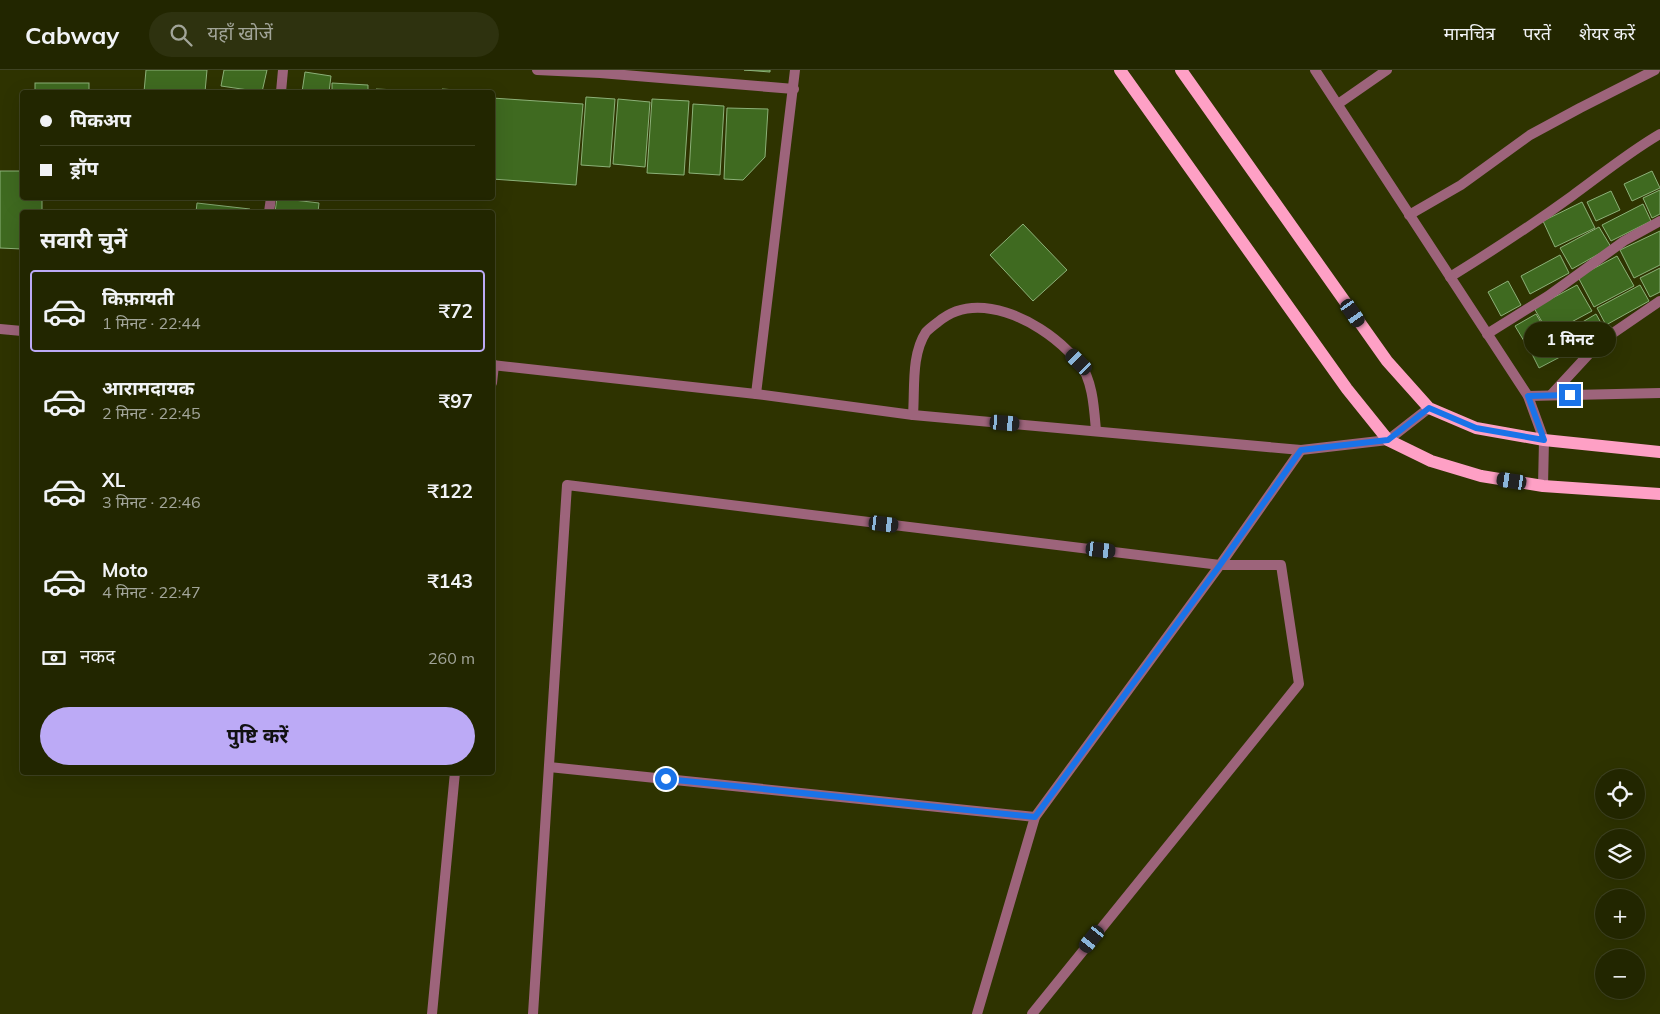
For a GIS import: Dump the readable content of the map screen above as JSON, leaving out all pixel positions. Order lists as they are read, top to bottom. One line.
{"page":{"header":"Cabway","search":"यहाँ खोजें","nav":["मानचित्र","परतें","शेयर करें"],"banner":["पिकअप","ड्रॉप"],"heading":"सवारी चुनें","list":[{"name":"किफ़ायती","note":"1 मिनट · 22:44","value":"₹72"},{"name":"आरामदायक","note":"2 मिनट · 22:45","value":"₹97"},{"name":"XL","note":"3 मिनट · 22:46","value":"₹122"},{"name":"Moto","note":"4 मिनट · 22:47","value":"₹143"}],"bubble":"1 मिनट","pay":["नकद","260 m"],"buttons":"पुष्टि करें","map_buttons":["+","−"]}}
